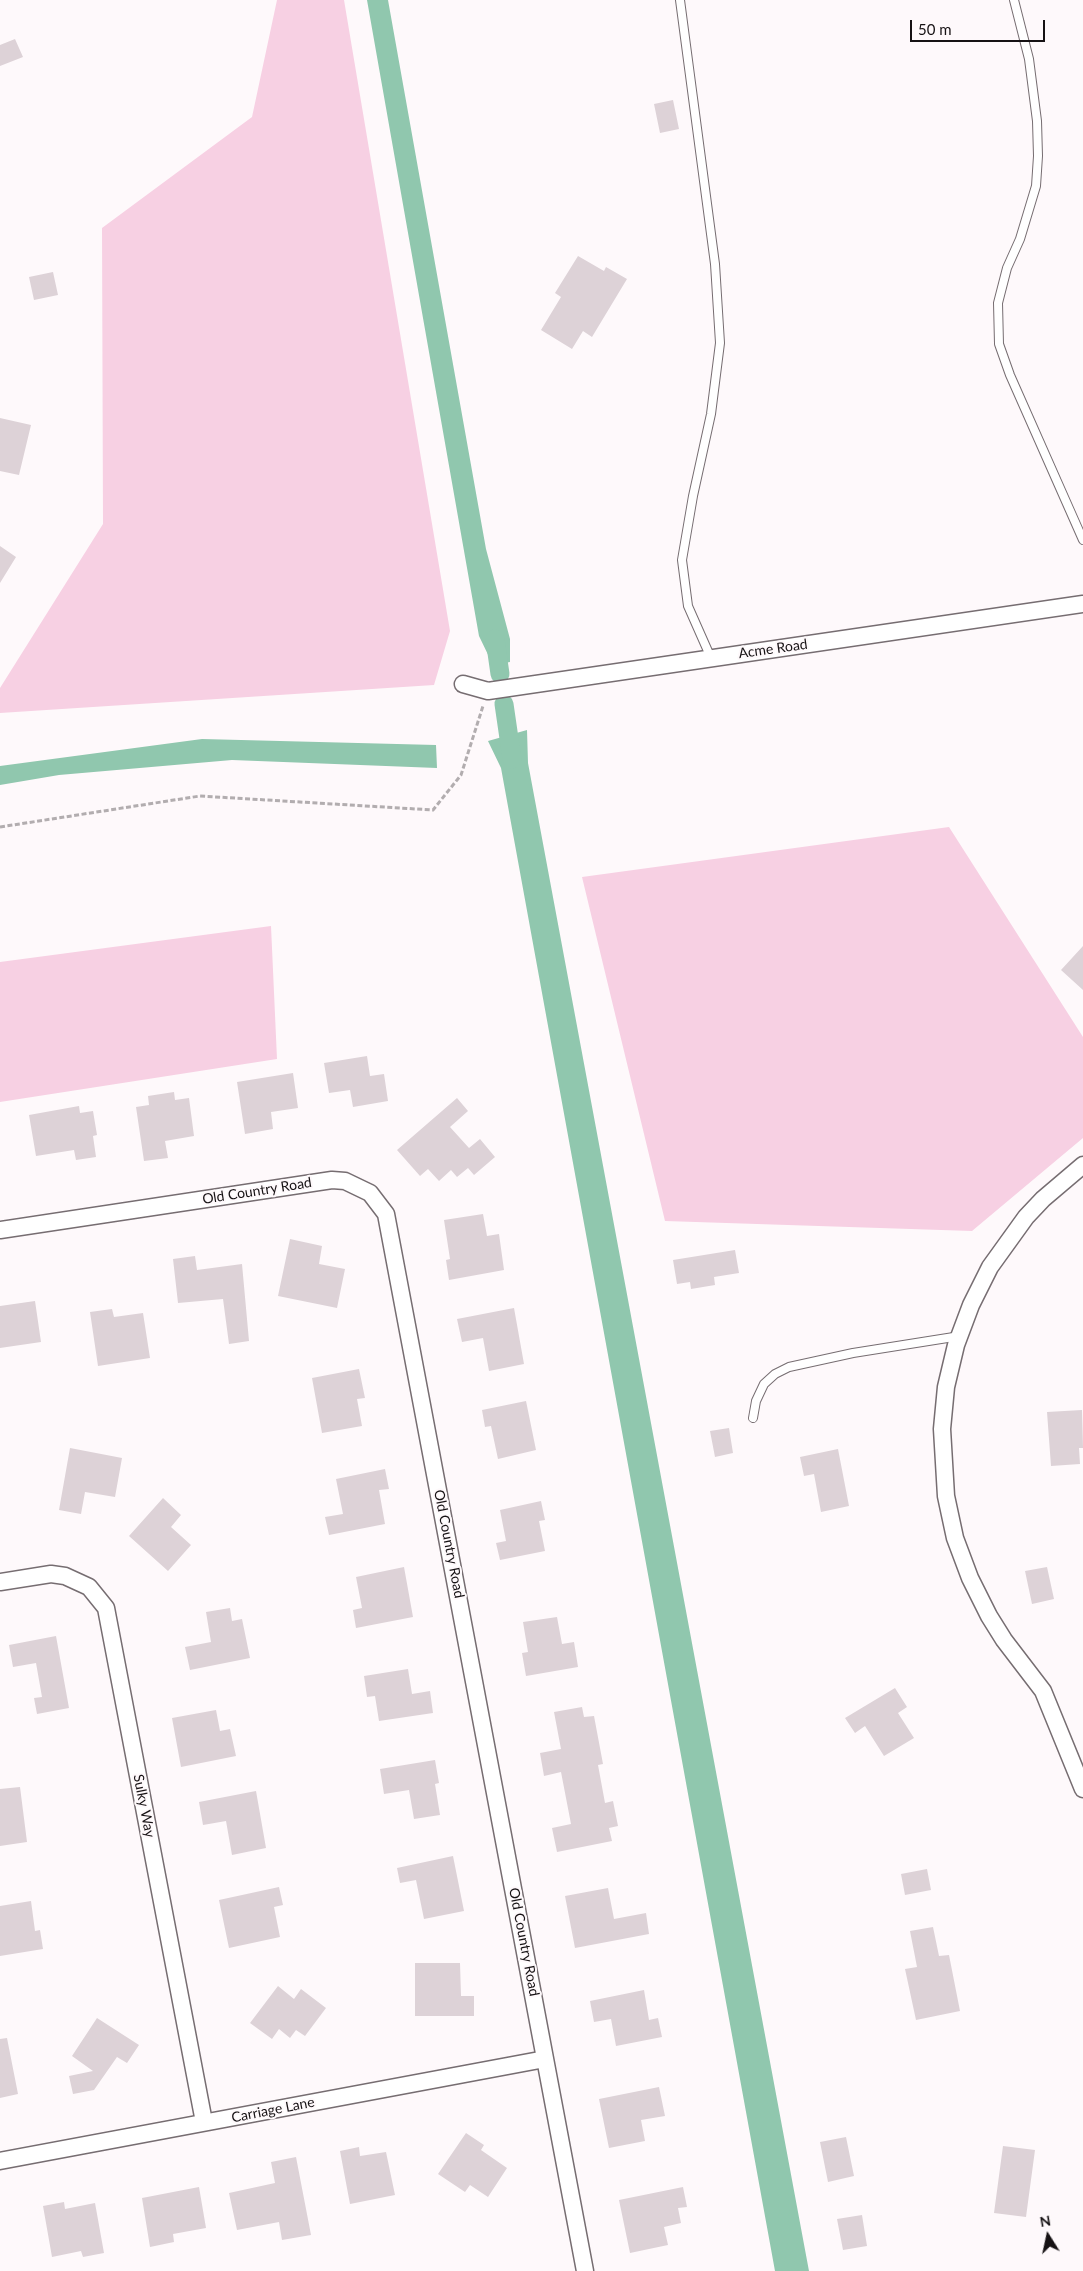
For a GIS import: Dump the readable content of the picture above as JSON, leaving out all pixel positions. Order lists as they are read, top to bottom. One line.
{"streets":{"street":["Acme Road","Old Country Road","Sulky Way","Carriage Lane"]},"crossings":[["Old Country Road","Carriage Lane"],["Sulky Way","Carriage Lane"]],"scale_bar":"50 m","north":"top"}
